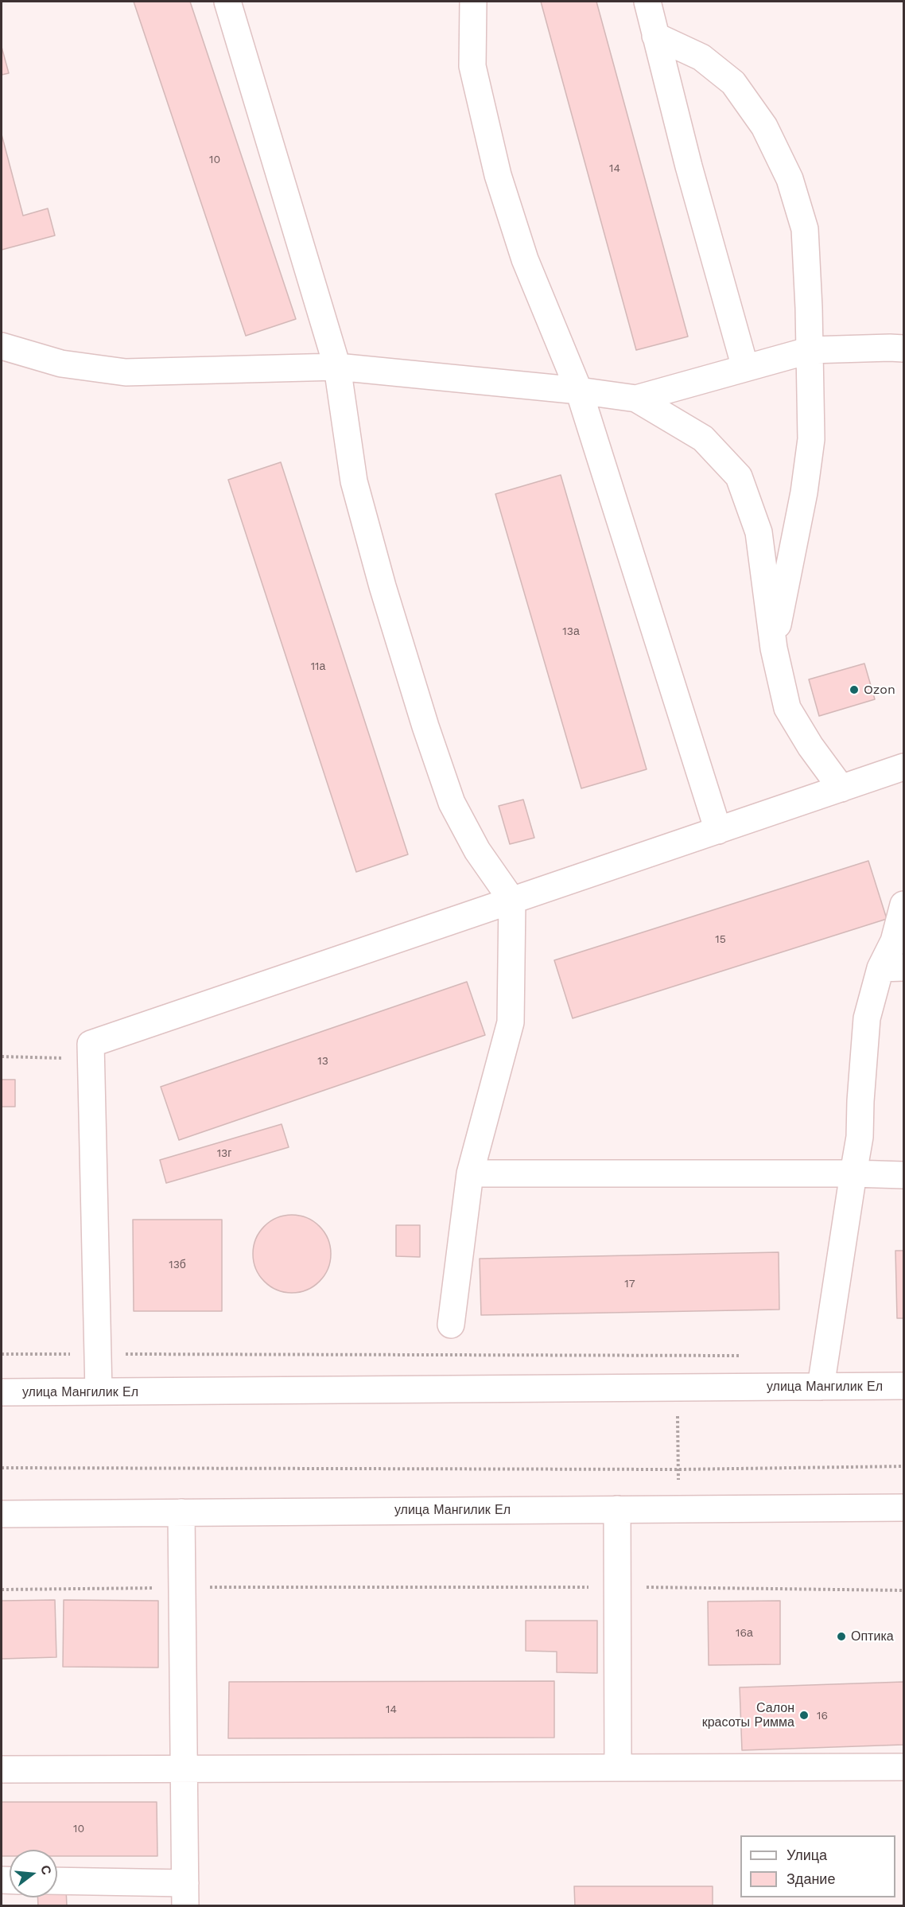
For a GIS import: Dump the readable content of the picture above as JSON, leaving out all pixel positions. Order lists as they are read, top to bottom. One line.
{"streets":{"street":["улица Мангилик Ел"]},"places":["Ozon","Оптика","Салон красоты Римма"],"house_numbers":["10","14","13а","11а","15","13","13г","13б","17","16а","14","16","10"],"legend":["Улица","Здание"],"north":"right"}
